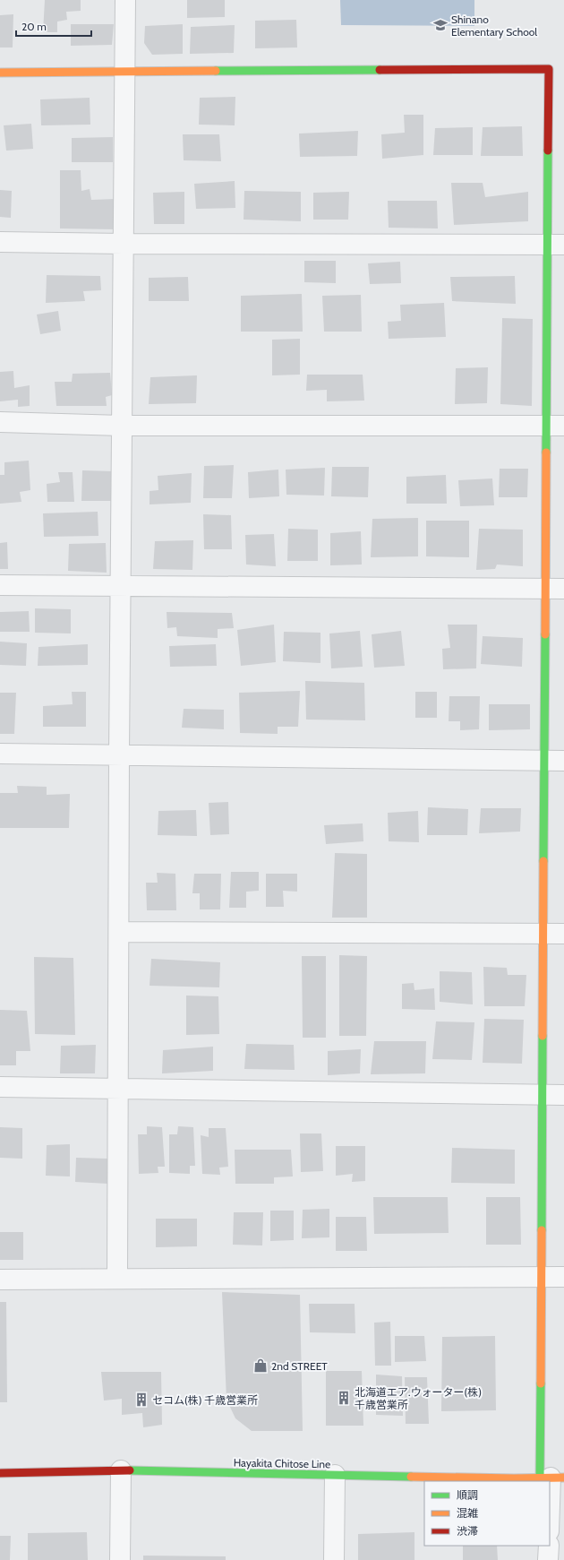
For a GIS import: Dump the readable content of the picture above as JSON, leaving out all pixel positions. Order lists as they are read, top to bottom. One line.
{"streets":{"street":["Hayakita Chitose Line"]},"places":{"school or university":["Shinano Elementary School"],"shop":["2nd STREET"],"building":["北海道エア.ウォーター(株) 千歳営業所","セコム(株) 千歳営業所"]},"legend":["順調","混雑","渋滞"],"scale_bar":"20 m"}
